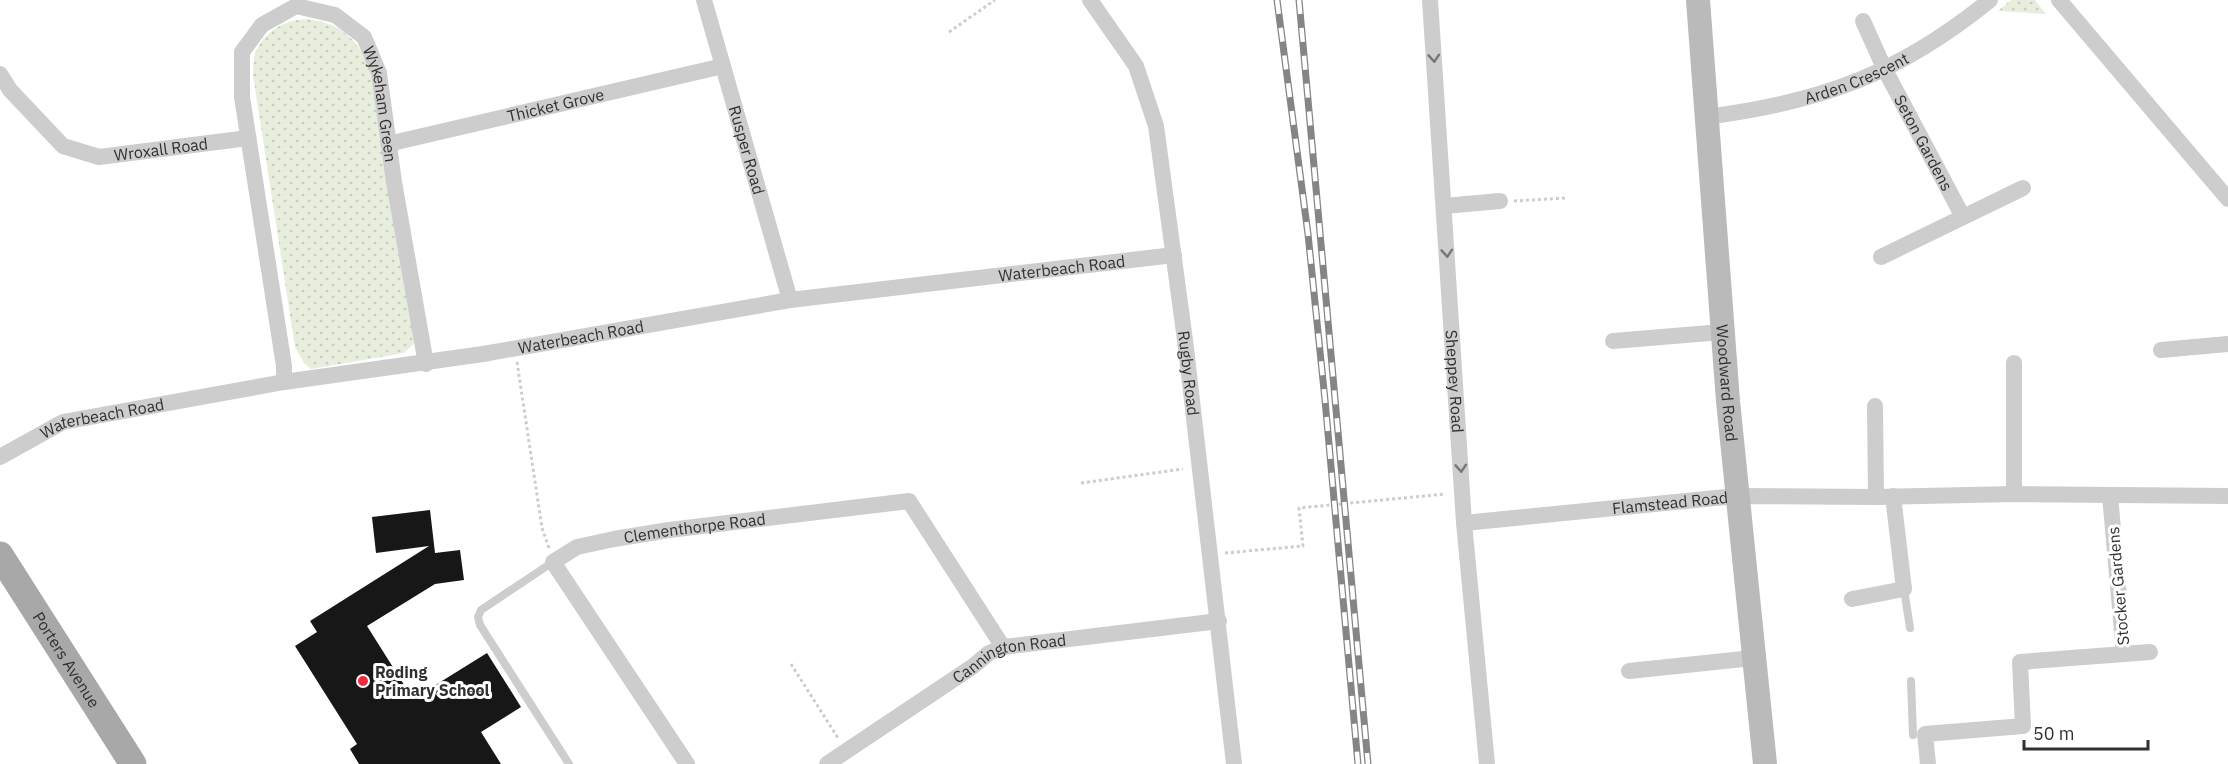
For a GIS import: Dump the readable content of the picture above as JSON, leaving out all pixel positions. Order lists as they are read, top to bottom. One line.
{"streets":{"main road":["Porters Avenue"],"street":["Arden Crescent","Wykeham Green","Thicket Grove","Seton Gardens","Wroxall Road","Rusper Road","Waterbeach Road","Rugby Road","Sheppey Road","Woodward Road","Flamstead Road","Clementhorpe Road","Stocker Gardens","Cannington Road"]},"crossings":[["Arden Crescent","Seton Gardens"],["Arden Crescent","Woodward Road"],["Wykeham Green","Thicket Grove"],["Wykeham Green","Wroxall Road"],["Wykeham Green","Waterbeach Road"],["Thicket Grove","Rusper Road"],["Rusper Road","Waterbeach Road"],["Waterbeach Road","Rugby Road"],["Rugby Road","Cannington Road"],["Sheppey Road","Flamstead Road"],["Woodward Road","Flamstead Road"],["Flamstead Road","Stocker Gardens"],["Clementhorpe Road","Cannington Road"]],"one_way":["Sheppey Road"],"places":["Roding Primary School"],"scale_bar":"50 m"}
